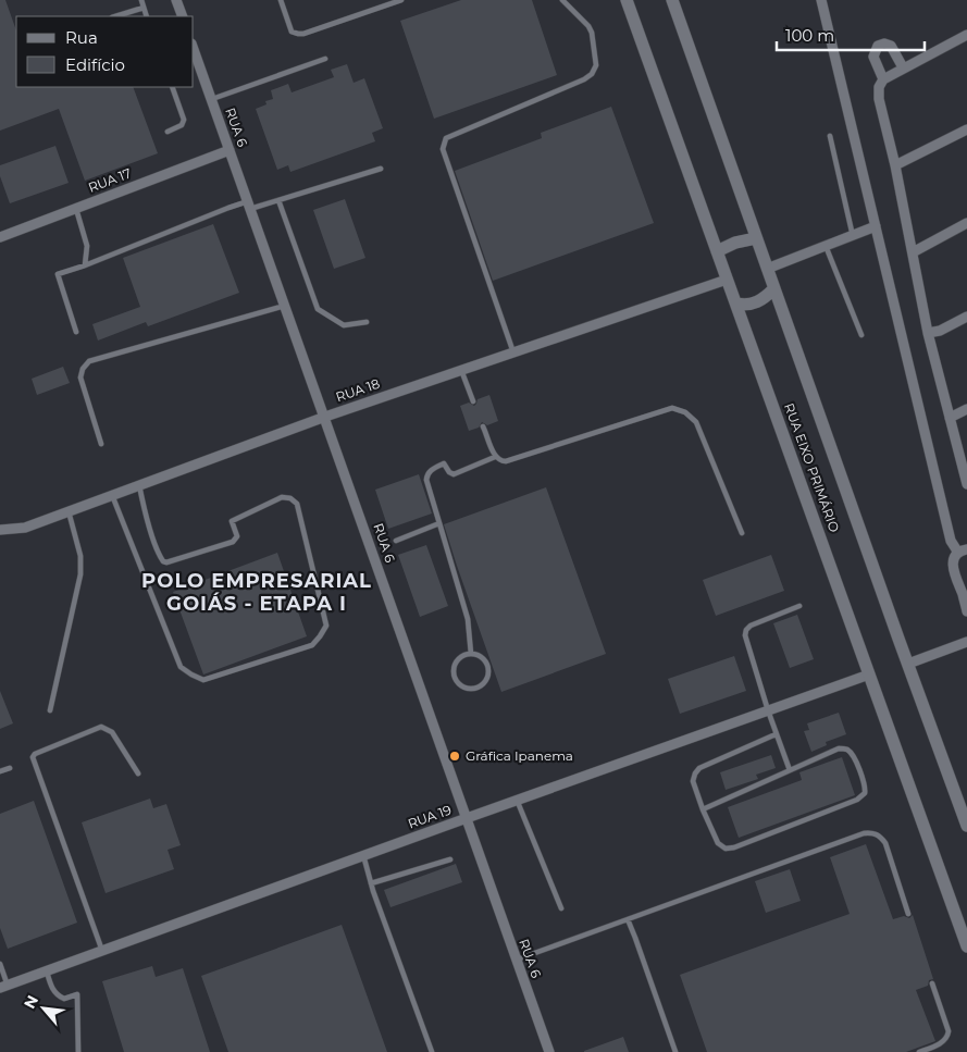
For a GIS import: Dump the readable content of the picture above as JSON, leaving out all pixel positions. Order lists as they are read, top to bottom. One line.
{"streets":{"street":["RUA 6","RUA 17","RUA 18","RUA EIXO PRIMÁRIO","RUA 19"]},"crossings":[["RUA 6","RUA 17"],["RUA 6","RUA 18"],["RUA 6","RUA 19"],["RUA 18","RUA EIXO PRIMÁRIO"],["RUA EIXO PRIMÁRIO","RUA 19"]],"districts":["POLO EMPRESARIAL GOIÁS - ETAPA I"],"places":["Gráfica Ipanema"],"legend":["Rua","Edifício"],"scale_bar":"100 m","north":"top left"}
